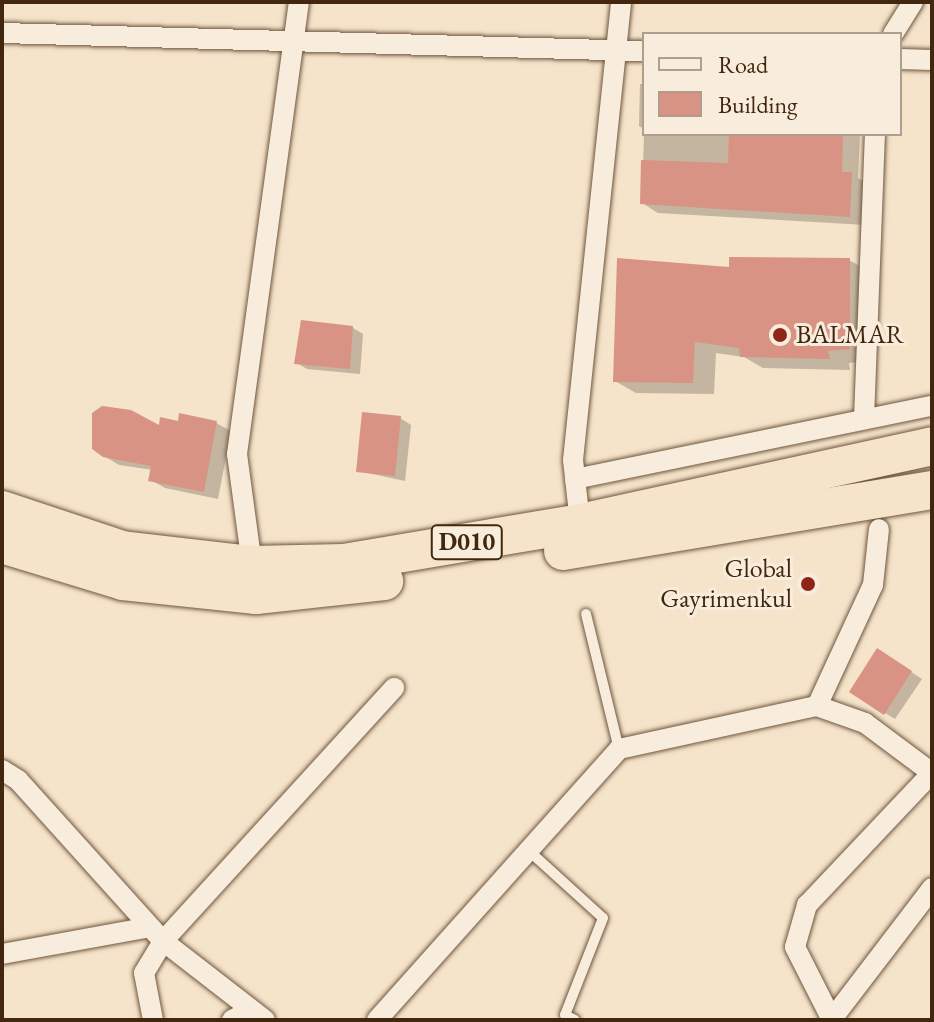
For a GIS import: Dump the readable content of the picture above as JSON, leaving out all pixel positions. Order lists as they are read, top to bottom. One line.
{"streets":{"highway":["D010"]},"places":["BALMAR","Global Gayrimenkul"],"legend":["Road","Building"]}
